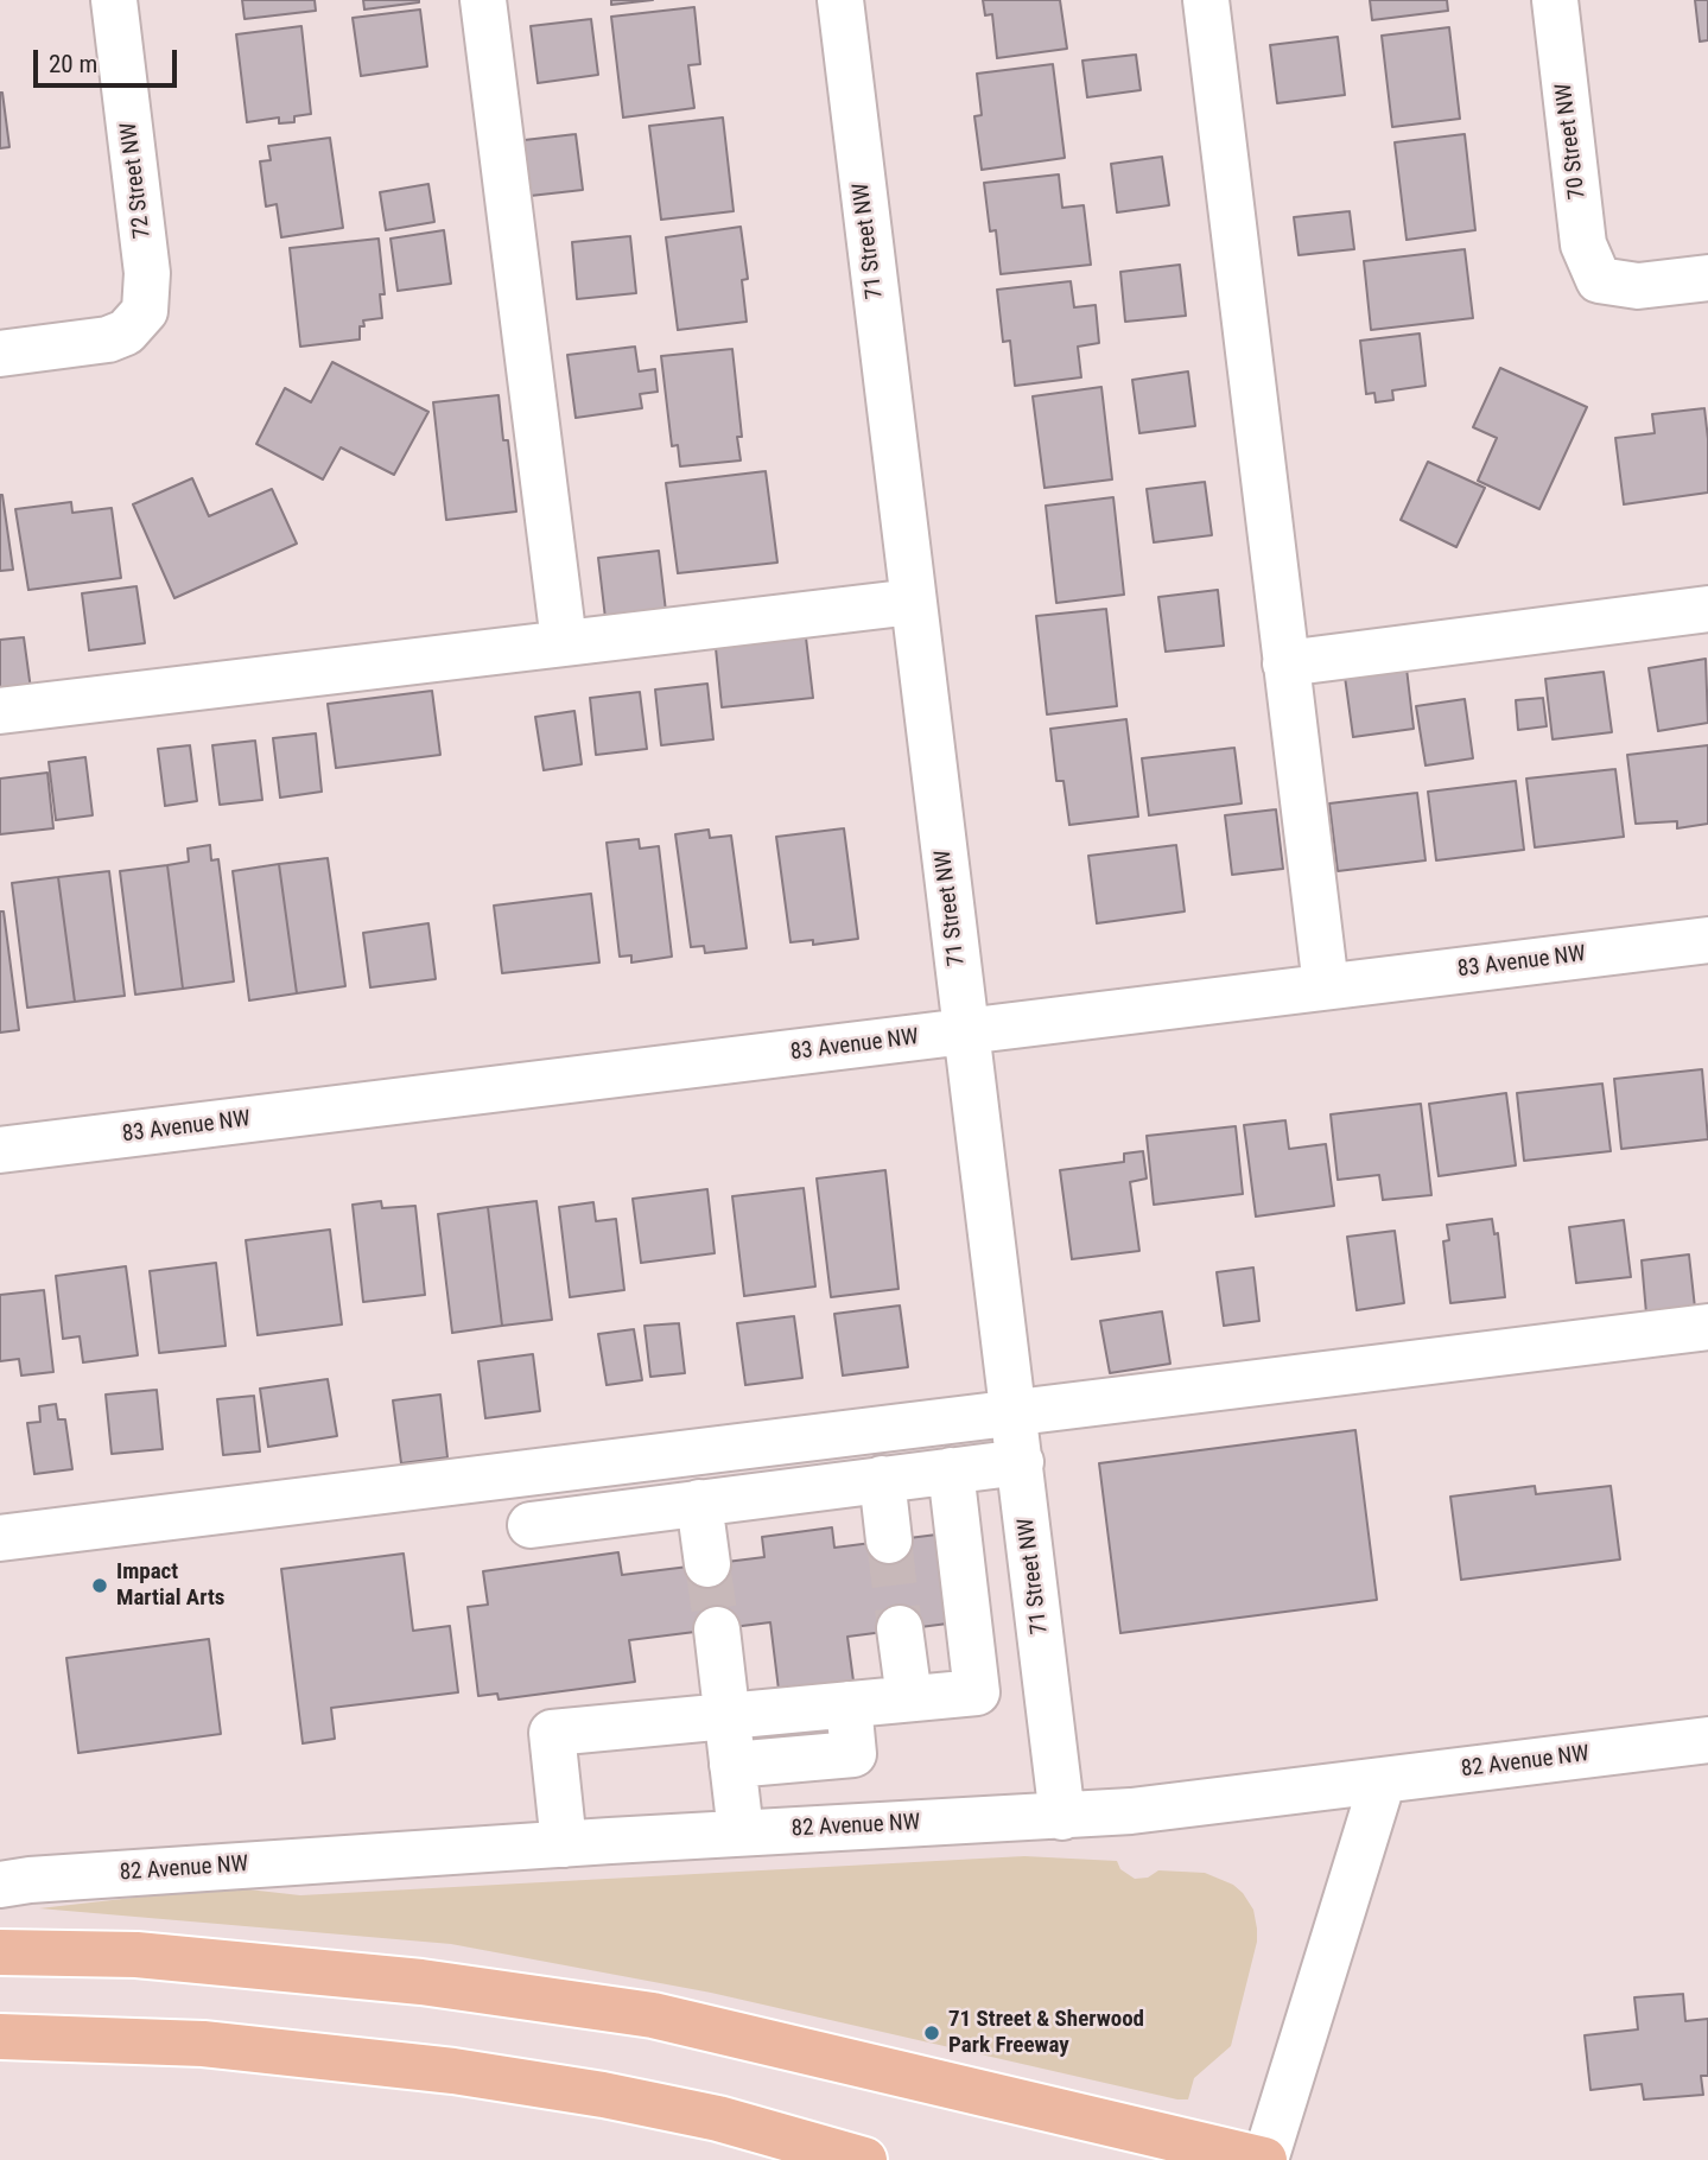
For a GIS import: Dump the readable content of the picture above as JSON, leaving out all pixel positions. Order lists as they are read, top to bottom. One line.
{"streets":{"street":["70 Street NW","72 Street NW","71 Street NW","83 Avenue NW","82 Avenue NW"]},"crossings":[["71 Street NW","83 Avenue NW"],["71 Street NW","82 Avenue NW"]],"places":["Impact Martial Arts","71 Street & Sherwood Park Freeway"],"scale_bar":"20 m"}
